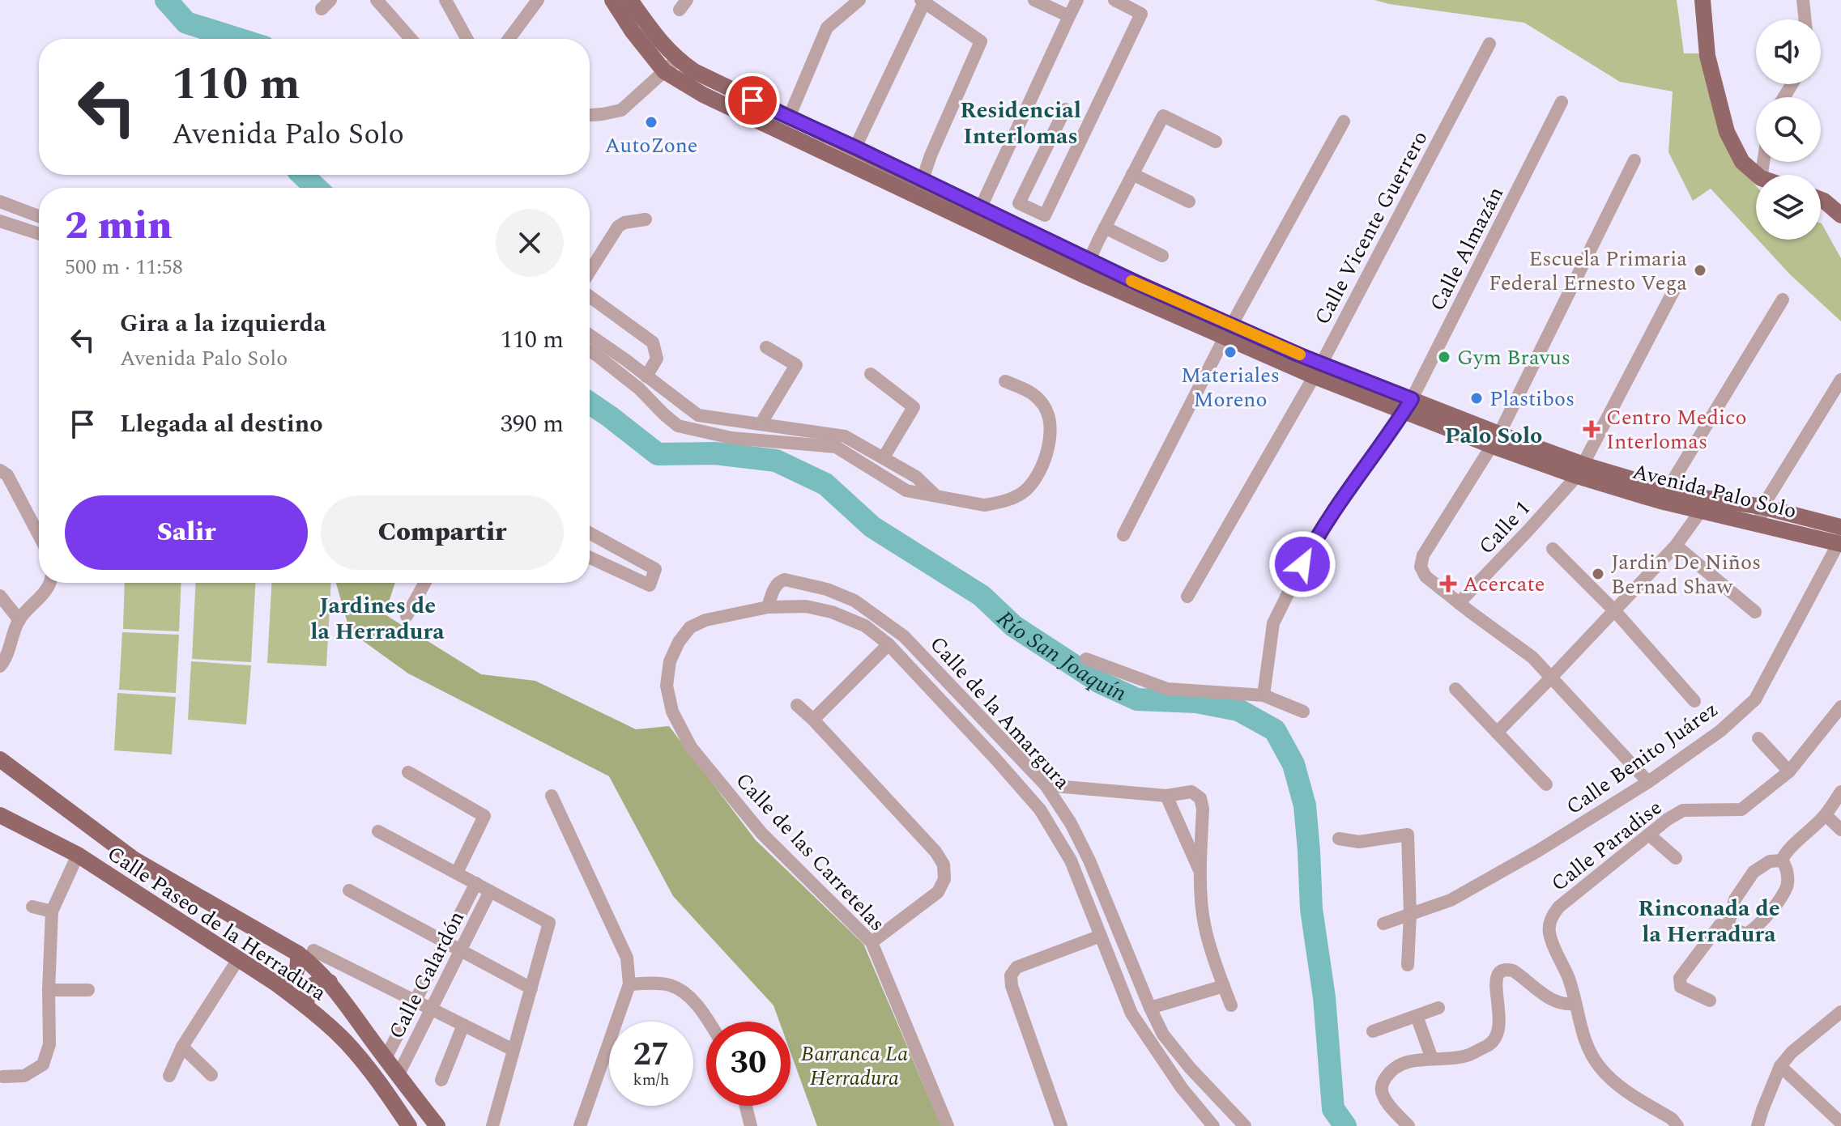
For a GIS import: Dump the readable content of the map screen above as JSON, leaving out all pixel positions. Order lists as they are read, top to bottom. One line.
{"streets":{"main road":["Avenida Palo Solo","Calle Paseo de la Herradura"],"street":["Calle Vicente Guerrero","Calle Almazán","Calle 1","Calle de la Amargura","Calle Benito Juárez","Calle Paradise","Calle de las Carretelas","Calle Galardón"]},"crossings":[["Calle Vicente Guerrero","Avenida Palo Solo"],["Calle Almazán","Avenida Palo Solo"],["Avenida Palo Solo","Calle 1"],["Avenida Palo Solo","Calle Benito Juárez"],["Calle de la Amargura","Calle de las Carretelas"],["Calle Paseo de la Herradura","Calle Galardón"]],"districts":["Residencial Interlomas","Palo Solo","Jardines de la Herradura","Rinconada de la Herradura"],"water":["Río San Joaquín"],"parks":["Barranca La Herradura"],"places":{"other":["AutoZone","Escuela Primaria Federal Ernesto Vega","Materiales Moreno","Gym Bravus","Plastibos","Jardin De Niños Bernad Shaw"],"health":["Centro Medico Interlomas","Acercate"]},"page":{"turn":["110 m","Avenida Palo Solo"],"heading":["2 min","500 m · 11:58"],"list":[{"name":"Gira a la izquierda","note":"Avenida Palo Solo","value":"110 m"},{"name":"Llegada al destino","value":"390 m"}],"buttons":["Salir","Compartir"],"speed":"27 km/h","limit":"30"}}
